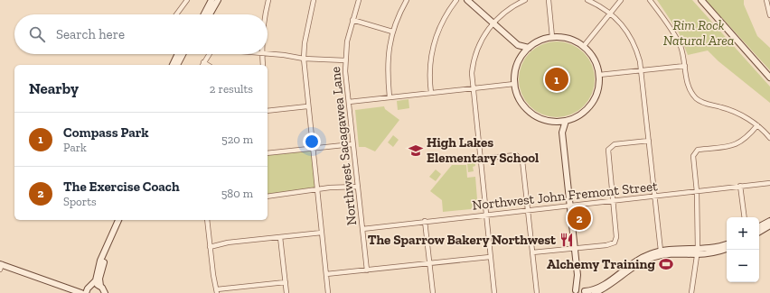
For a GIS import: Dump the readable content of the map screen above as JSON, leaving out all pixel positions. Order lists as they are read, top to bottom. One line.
{"streets":{"street":["Northwest Sacagawea Lane","Northwest John Fremont Street"]},"crossings":[["Northwest Sacagawea Lane","Northwest John Fremont Street"]],"parks":["Rim Rock Natural Area"],"places":{"school or university":["High Lakes Elementary School"],"restaurant":["The Sparrow Bakery Northwest"],"sports":["Alchemy Training"]},"page":{"search":"Search here","heading":["Nearby","2 results"],"pins":["1","2"],"list":[{"mark":"1","name":"Compass Park","note":"Park","value":"520 m"},{"mark":"2","name":"The Exercise Coach","note":"Sports","value":"580 m"}],"map_buttons":["+","−"]}}
